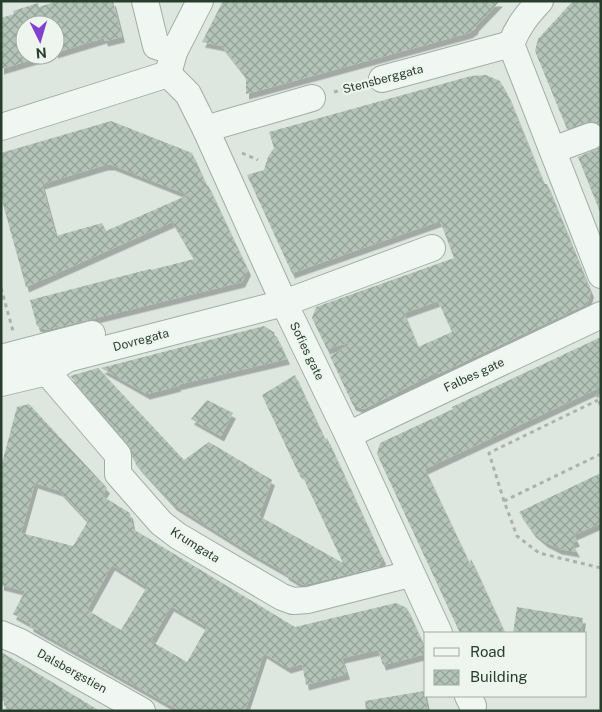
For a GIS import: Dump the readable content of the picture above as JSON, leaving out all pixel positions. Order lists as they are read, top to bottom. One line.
{"streets":{"street":["Stensberggata","Dovregata","Sofies gate","Falbes gate","Krumgata","Dalsbergstien"]},"crossings":[["Dovregata","Sofies gate"],["Dovregata","Krumgata"],["Sofies gate","Falbes gate"],["Sofies gate","Krumgata"]],"legend":["Road","Building"],"north":"bottom"}
